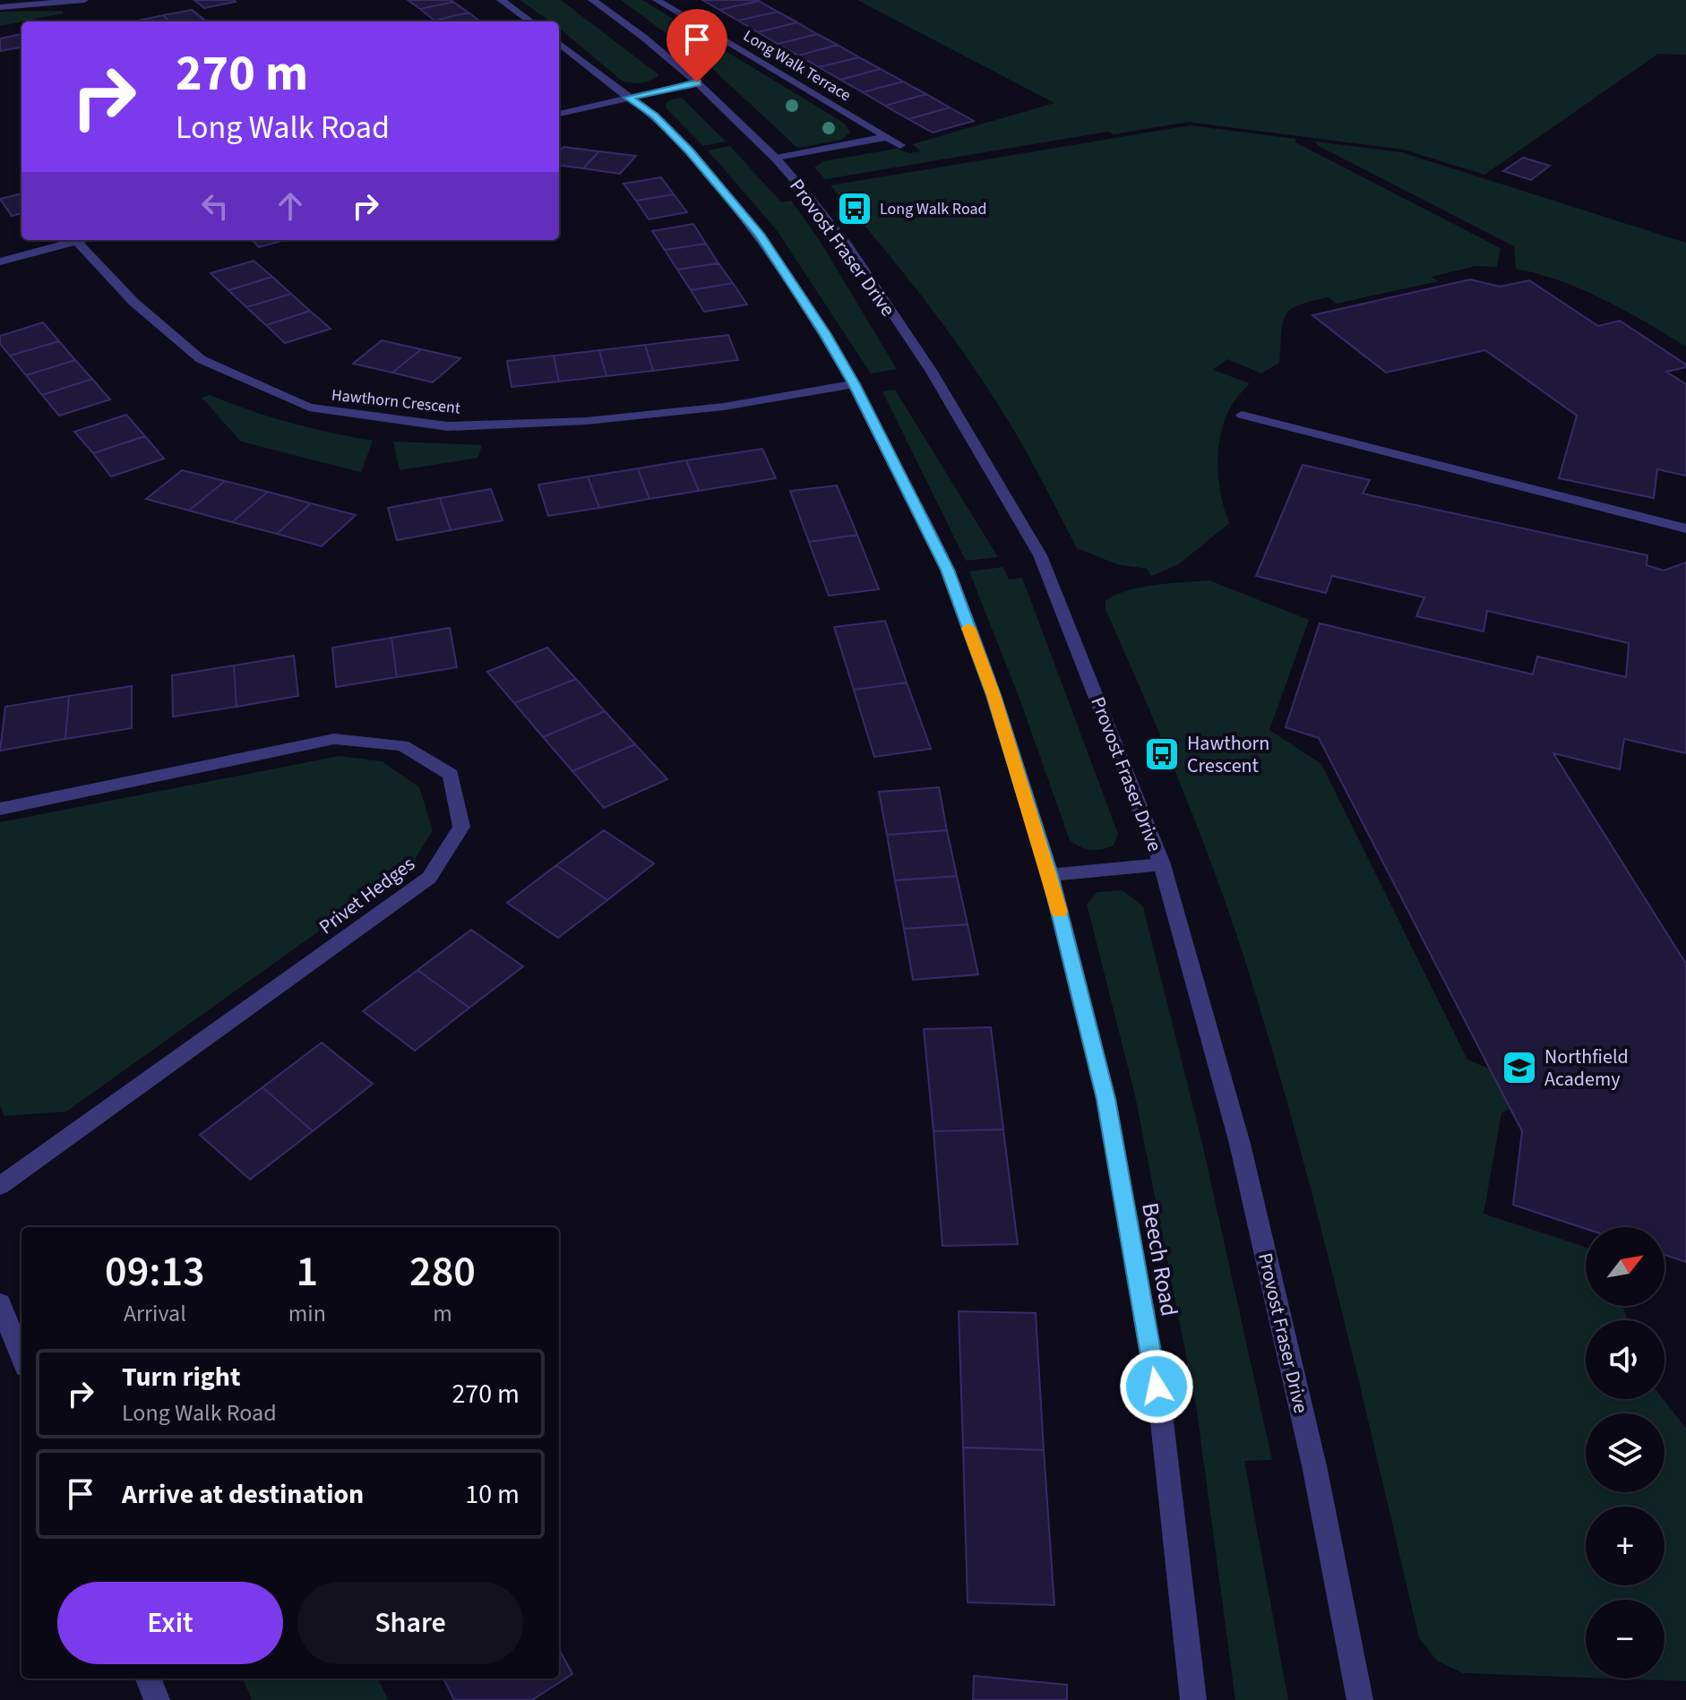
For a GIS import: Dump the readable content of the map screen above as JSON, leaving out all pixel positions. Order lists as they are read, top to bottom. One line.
{"streets":{"street":["Long Walk Terrace","Provost Fraser Drive","Hawthorn Crescent","Privet Hedges","Beech Road"]},"crossings":[["Hawthorn Crescent","Beech Road"]],"places":{"bus stop":["Long Walk Road","Hawthorn Crescent"],"school or university":["Northfield Academy"]},"north":"top right","page":{"turn":["270 m","Long Walk Road"],"map_buttons":["+","−"],"eta":["09:13","Arrival","1","min","280","m"],"list":[{"name":"Turn right","note":"Long Walk Road","value":"270 m"},{"name":"Arrive at destination","value":"10 m"}],"buttons":["Exit","Share"]}}
